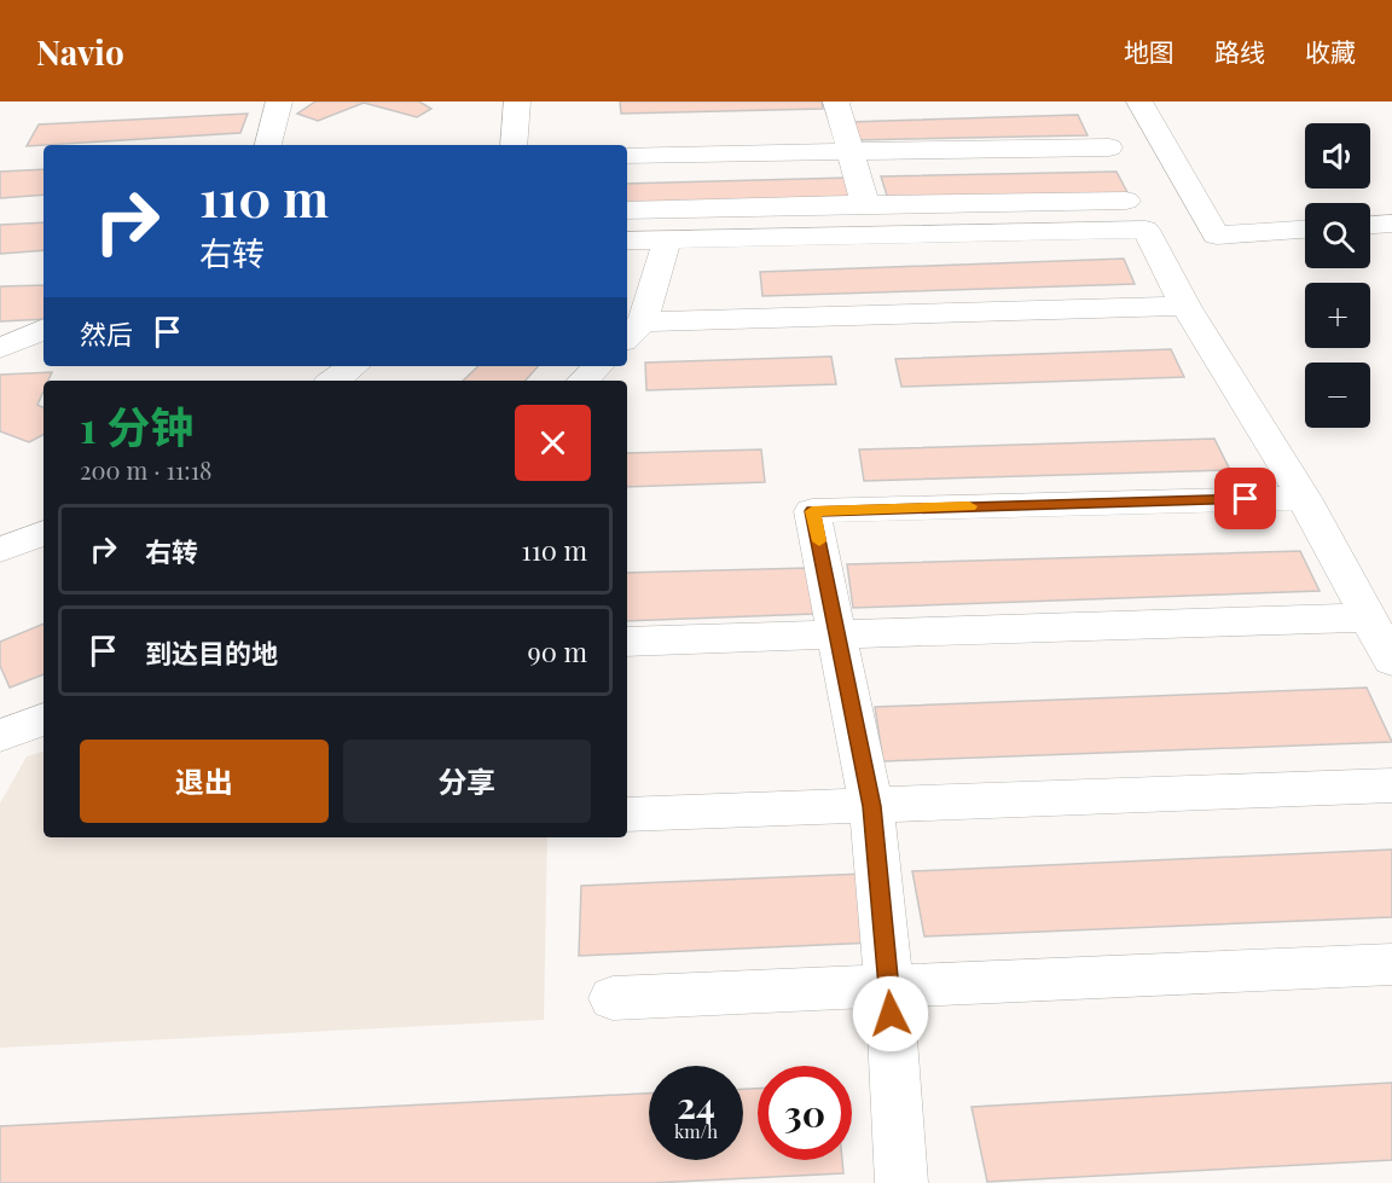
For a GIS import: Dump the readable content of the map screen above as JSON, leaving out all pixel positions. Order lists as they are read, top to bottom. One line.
{"page":{"header":"Navio","nav":["地图","路线","收藏"],"map_buttons":["+","−"],"turn":["110 m","右转"],"then":"然后","heading":["1 分钟","200 m · 11:18"],"list":[{"name":"右转","value":"110 m"},{"name":"到达目的地","value":"90 m"}],"buttons":["退出","分享"],"speed":"24 km/h","limit":"30"}}
